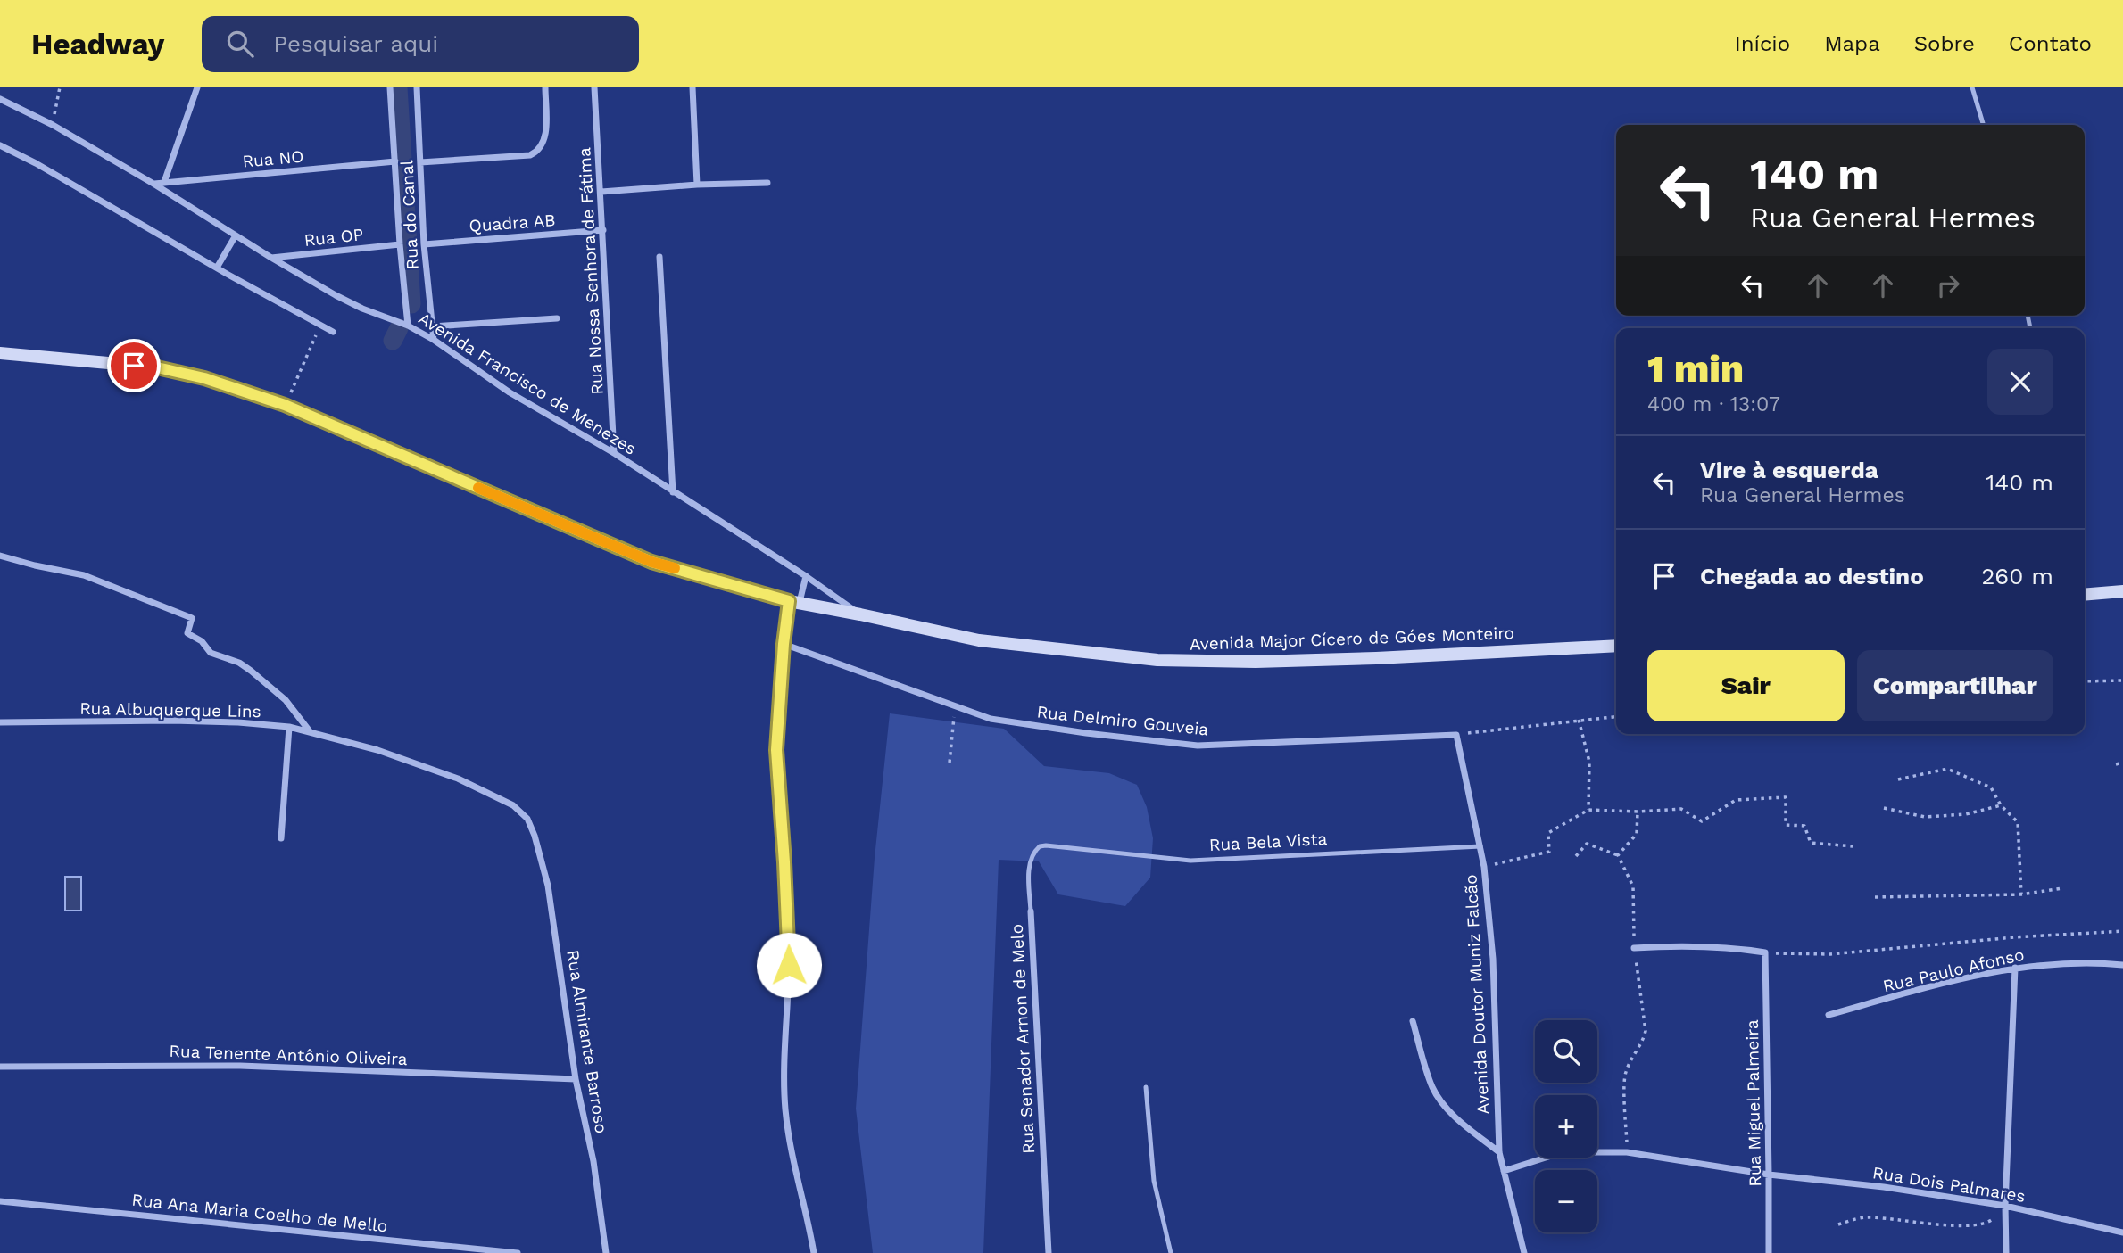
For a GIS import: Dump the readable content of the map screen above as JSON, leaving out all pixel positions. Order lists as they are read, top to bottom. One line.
{"streets":{"street":["Rua NO","Rua do Canal","Quadra AB","Rua OP","Rua Nossa Senhora de Fátima","Avenida Francisco de Menezes","Avenida Major Cícero de Góes Monteiro","Rua Albuquerque Lins","Rua Delmiro Gouveia","Rua Paulo Afonso","Avenida Doutor Muniz Falcão","Rua Senador Arnon de Melo","Rua Almirante Barroso","Rua Tenente Antônio Oliveira","Rua Miguel Palmeira","Rua Dois Palmares","Rua Ana Maria Coelho de Mello"],"lane":["Rua Bela Vista"]},"crossings":[["Rua NO","Rua do Canal"],["Rua NO","Avenida Francisco de Menezes"],["Rua do Canal","Quadra AB"],["Rua do Canal","Rua OP"],["Rua do Canal","Avenida Francisco de Menezes"],["Quadra AB","Rua Nossa Senhora de Fátima"],["Rua OP","Avenida Francisco de Menezes"],["Rua Nossa Senhora de Fátima","Avenida Francisco de Menezes"],["Avenida Francisco de Menezes","Avenida Major Cícero de Góes Monteiro"],["Rua Albuquerque Lins","Rua Almirante Barroso"],["Rua Delmiro Gouveia","Avenida Doutor Muniz Falcão"],["Rua Bela Vista","Avenida Doutor Muniz Falcão"],["Rua Bela Vista","Rua Senador Arnon de Melo"],["Avenida Doutor Muniz Falcão","Rua Dois Palmares"],["Rua Almirante Barroso","Rua Tenente Antônio Oliveira"],["Rua Miguel Palmeira","Rua Dois Palmares"]],"page":{"header":"Headway","search":"Pesquisar aqui","nav":["Início","Mapa","Sobre","Contato"],"turn":["140 m","Rua General Hermes"],"heading":["1 min","400 m · 13:07"],"list":[{"name":"Vire à esquerda","note":"Rua General Hermes","value":"140 m"},{"name":"Chegada ao destino","value":"260 m"}],"buttons":["Sair","Compartilhar"],"map_buttons":["+","−"]}}
